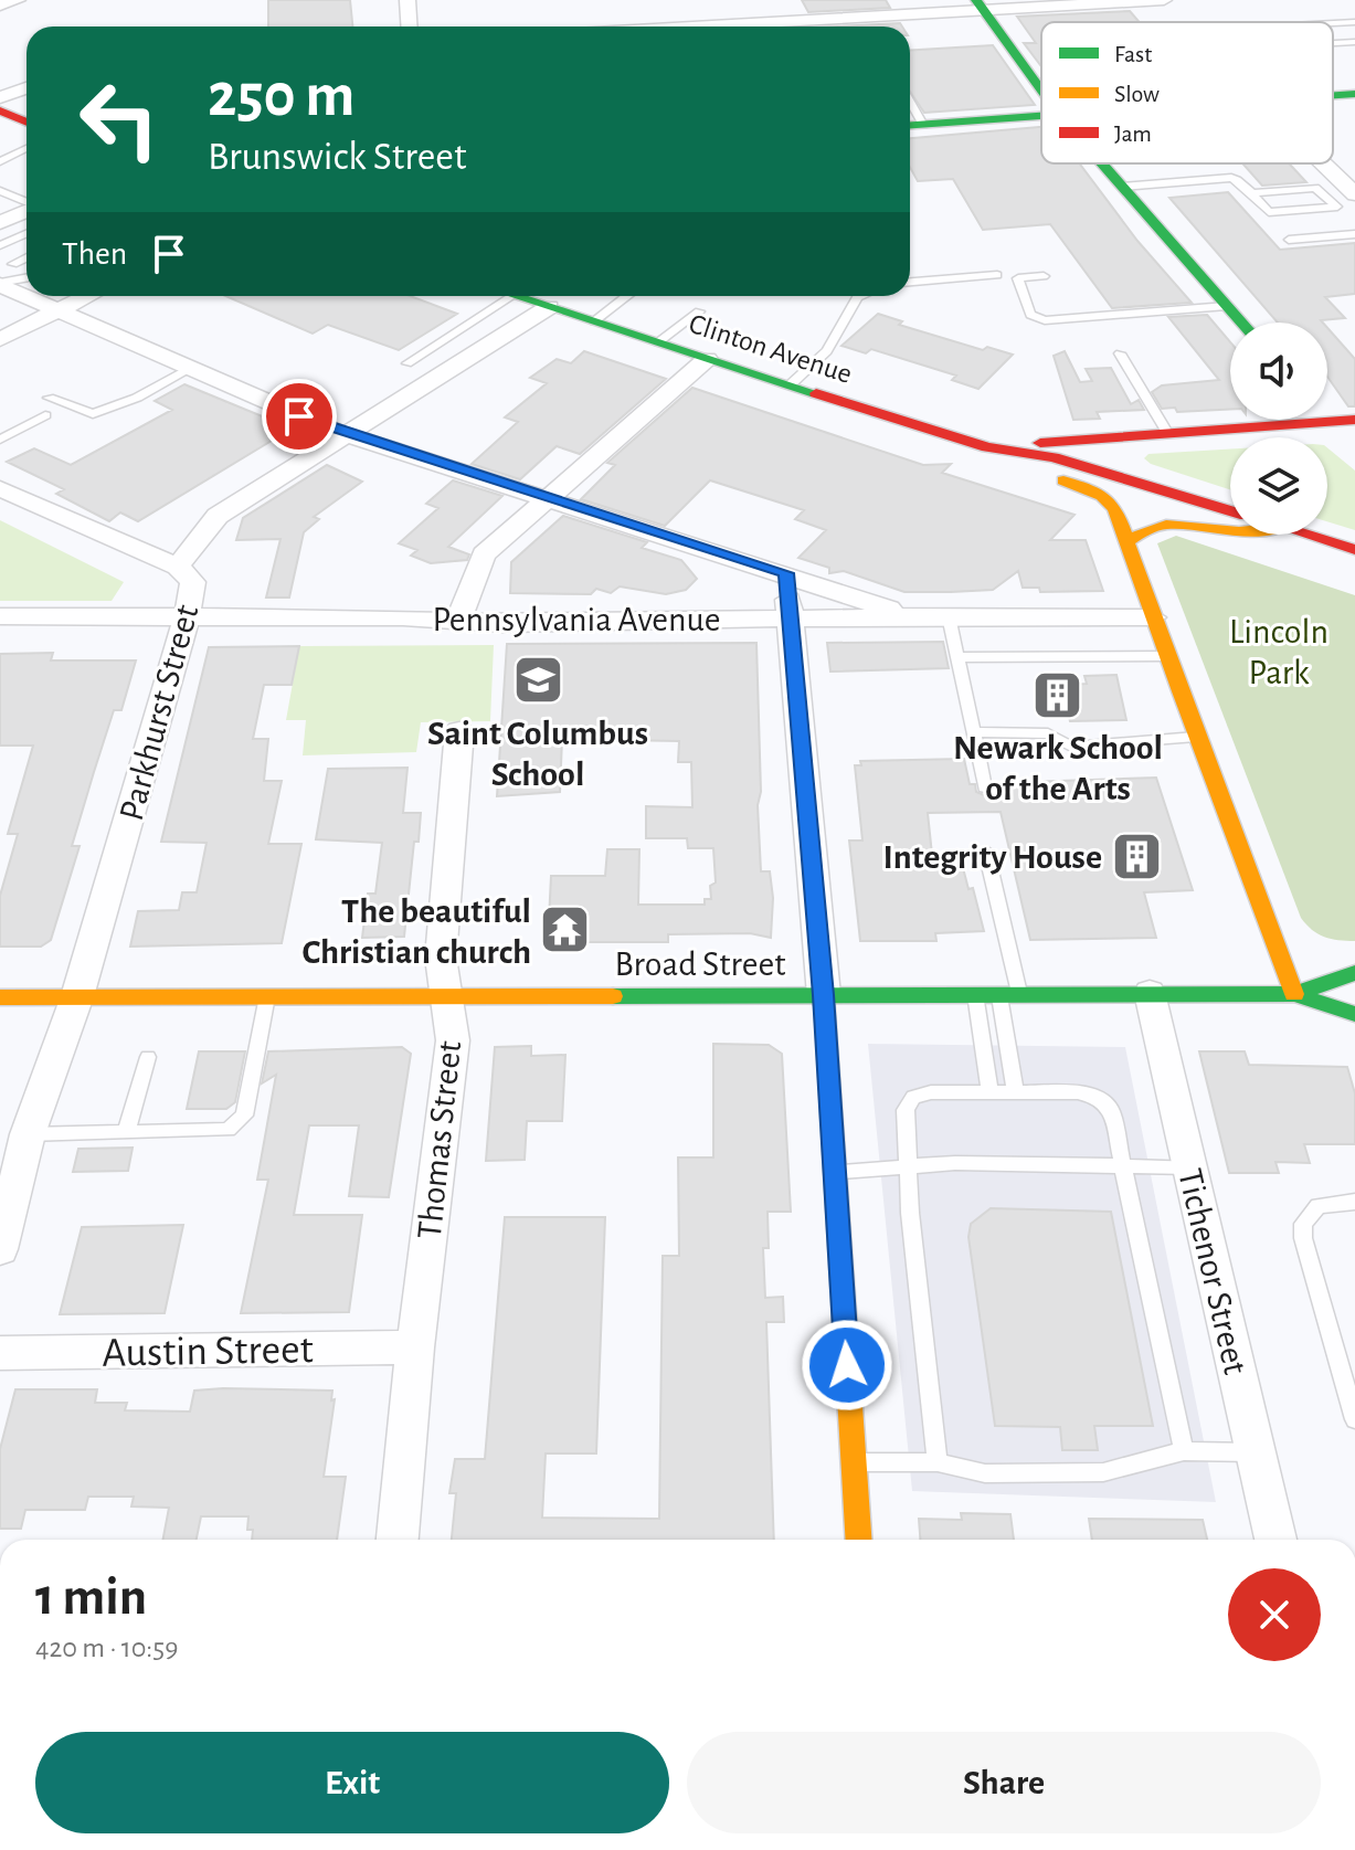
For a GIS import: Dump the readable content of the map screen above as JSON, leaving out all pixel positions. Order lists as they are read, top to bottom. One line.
{"streets":{"main road":["Clinton Avenue","Broad Street"],"street":["Pennsylvania Avenue","Parkhurst Street","Thomas Street","Tichenor Street","Austin Street"]},"crossings":[["Clinton Avenue","Parkhurst Street"],["Pennsylvania Avenue","Parkhurst Street"],["Parkhurst Street","Broad Street"],["Broad Street","Thomas Street"],["Broad Street","Tichenor Street"],["Thomas Street","Austin Street"]],"parks":["Lincoln Park"],"places":{"school or university":["Saint Columbus School"],"building":["Newark School of the Arts","Integrity House"],"temple":["The beautiful Christian church"]},"legend":["Fast","Slow","Jam"],"page":{"turn":["250 m","Brunswick Street"],"then":"Then","heading":["1 min","420 m · 10:59"],"buttons":["Exit","Share"]}}
